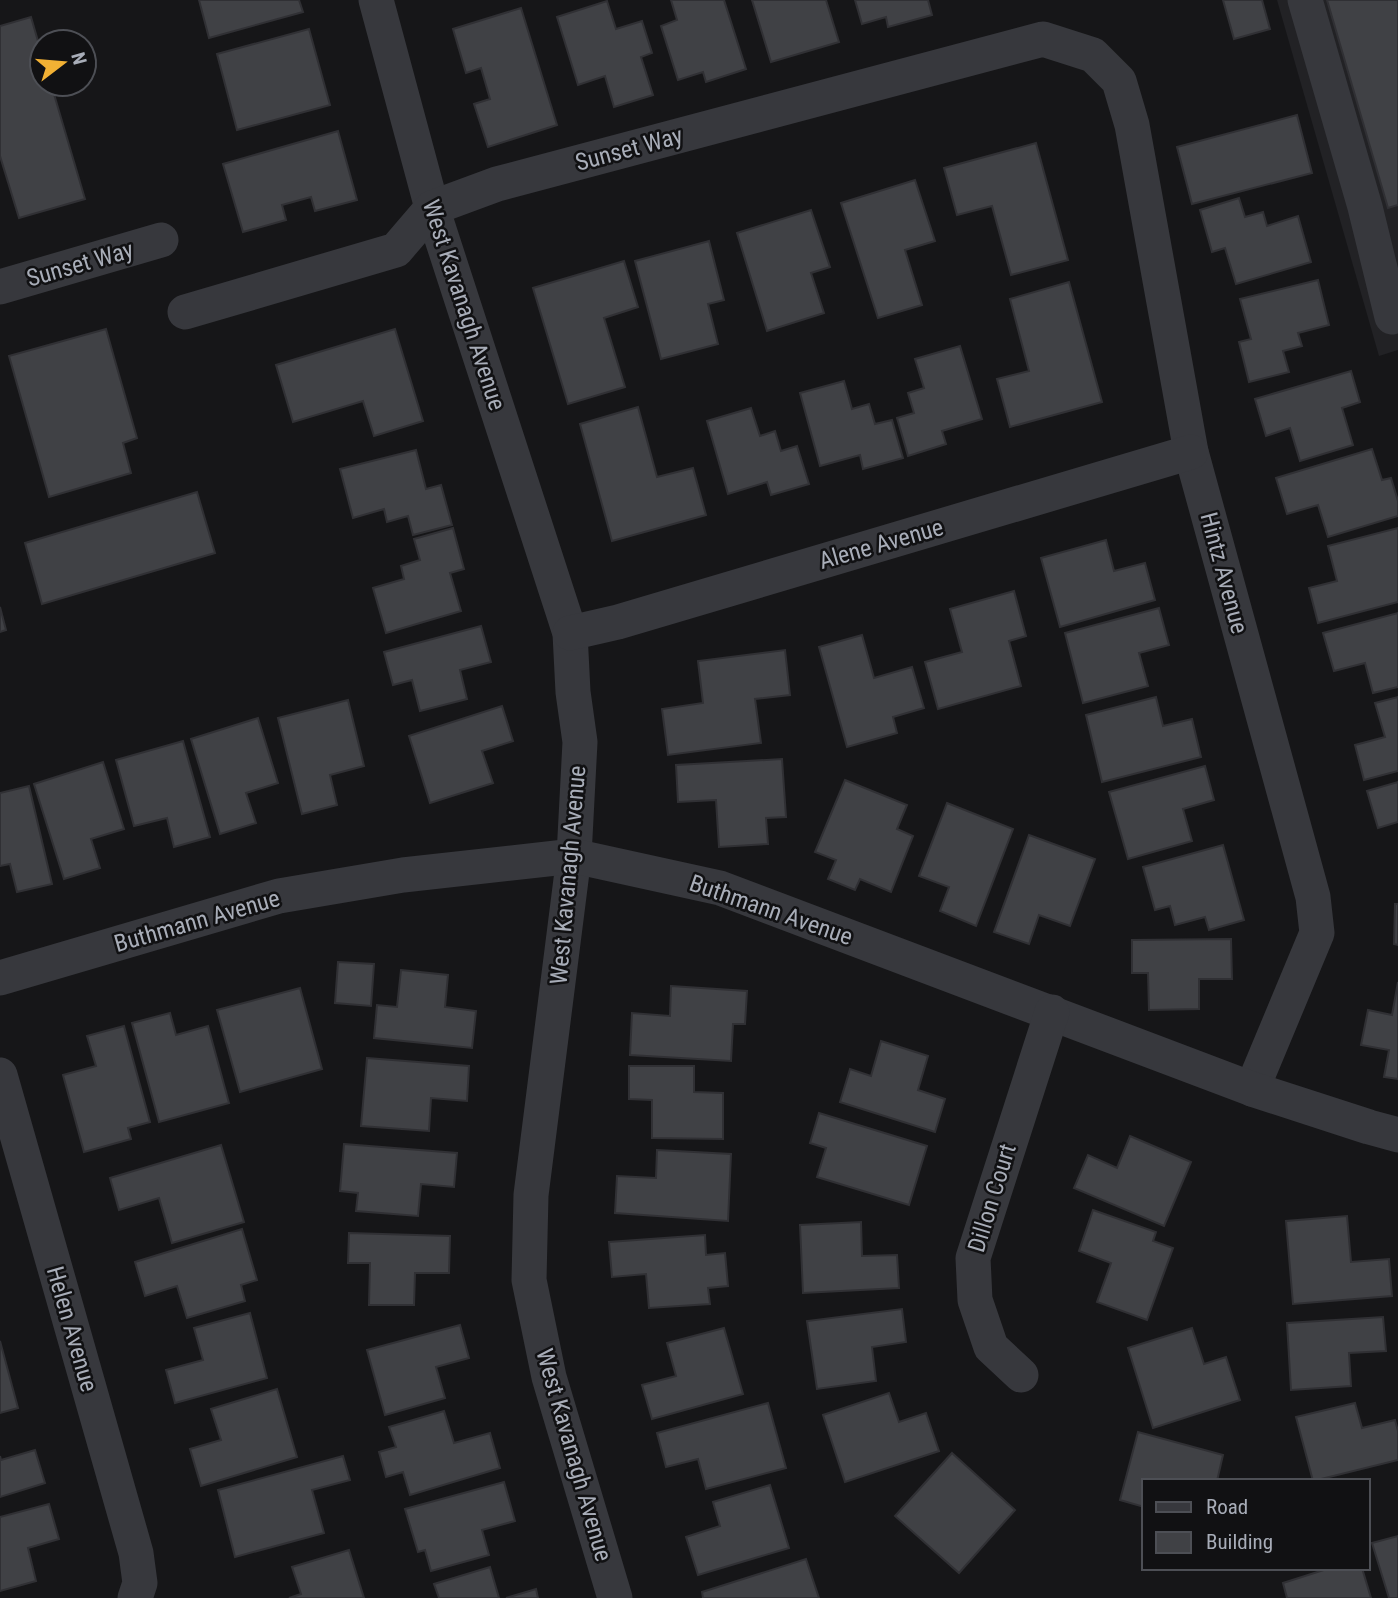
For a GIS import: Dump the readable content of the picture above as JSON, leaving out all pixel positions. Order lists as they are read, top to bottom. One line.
{"streets":{"street":["Sunset Way","West Kavanagh Avenue","Alene Avenue","Hintz Avenue","Buthmann Avenue","Dillon Court","Helen Avenue"]},"crossings":[["Sunset Way","West Kavanagh Avenue"],["Sunset Way","Hintz Avenue"],["West Kavanagh Avenue","Alene Avenue"],["West Kavanagh Avenue","Buthmann Avenue"],["Alene Avenue","Hintz Avenue"],["Hintz Avenue","Buthmann Avenue"],["Buthmann Avenue","Dillon Court"]],"legend":["Road","Building"],"north":"right"}
